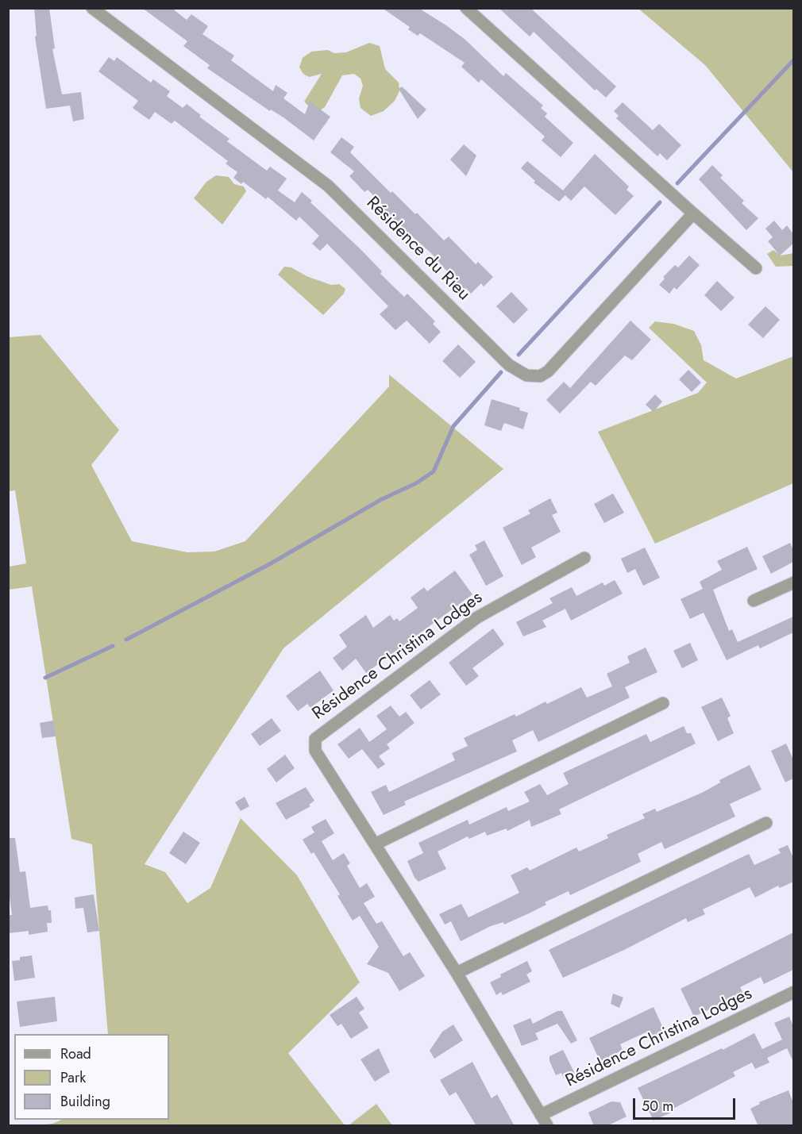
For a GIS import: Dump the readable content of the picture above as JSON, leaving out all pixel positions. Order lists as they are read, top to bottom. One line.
{"streets":{"street":["Résidence du Rieu","Résidence Christina Lodges"]},"legend":["Road","Park","Building"],"scale_bar":"50 m"}
